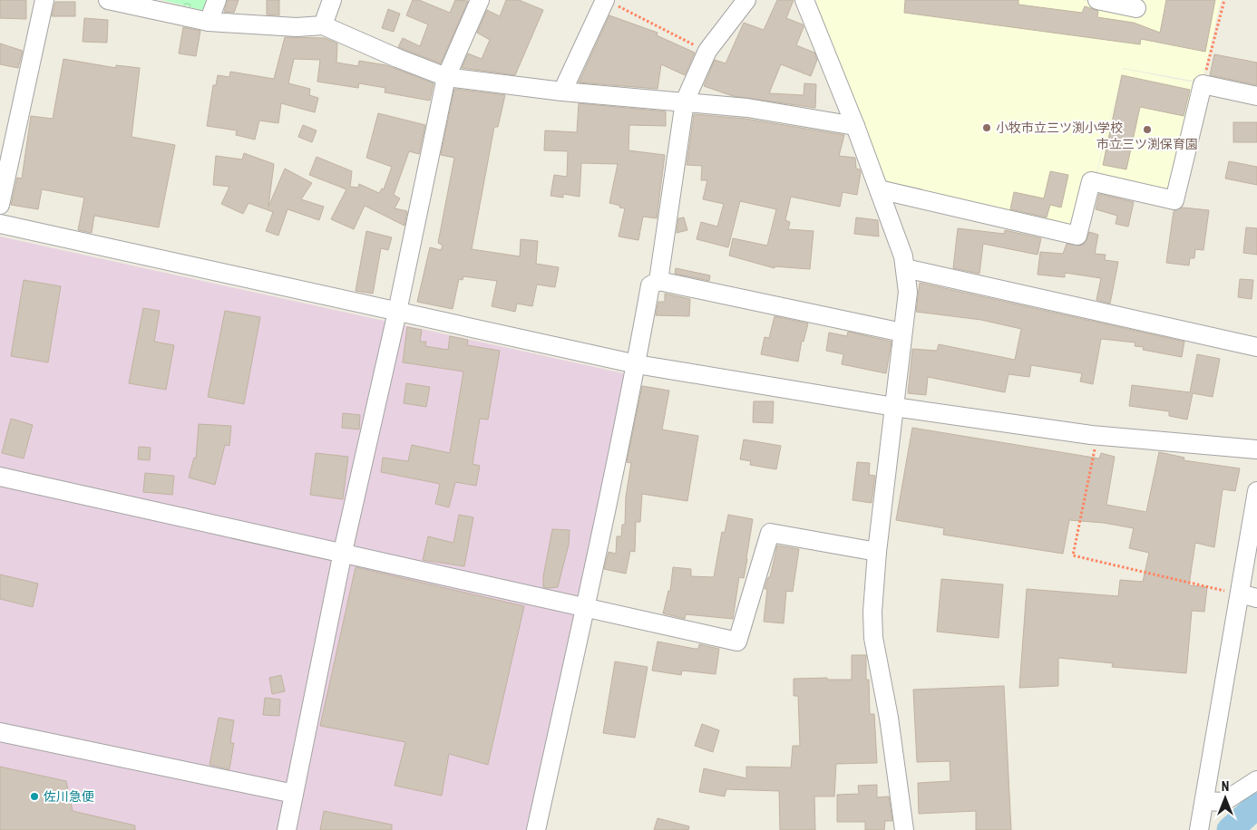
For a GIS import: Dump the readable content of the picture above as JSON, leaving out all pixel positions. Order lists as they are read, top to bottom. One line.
{"places":["小牧市立三ツ渕小学校","市立三ツ渕保育園","佐川急便"],"north":"top"}
